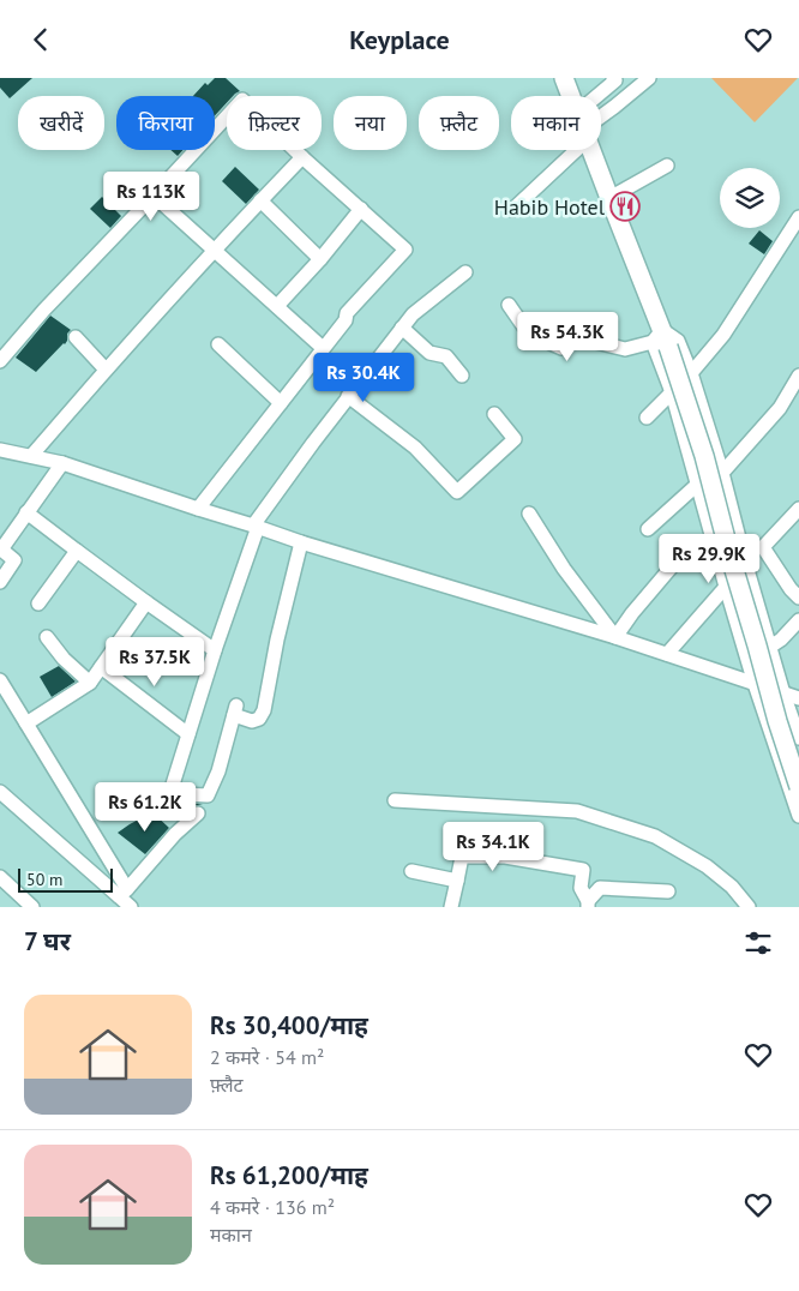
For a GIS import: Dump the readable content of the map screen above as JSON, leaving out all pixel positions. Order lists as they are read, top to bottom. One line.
{"places":{"restaurant":["Habib Hotel"]},"scale_bar":"50 m","page":{"header":"Keyplace","chip":["खरीदें","किराया","फ़िल्टर","नया","फ़्लैट","मकान"],"price":["Rs 113K","Rs 54.3K","Rs 30.4K","Rs 29.9K","Rs 37.5K","Rs 61.2K","Rs 34.1K"],"scale":"50 m","heading":"7 घर","list":[{"name":"Rs 30,400/माह","note":"2 कमरे · 54 m² · फ़्लैट"},{"name":"Rs 61,200/माह","note":"4 कमरे · 136 m² · मकान"}]}}
